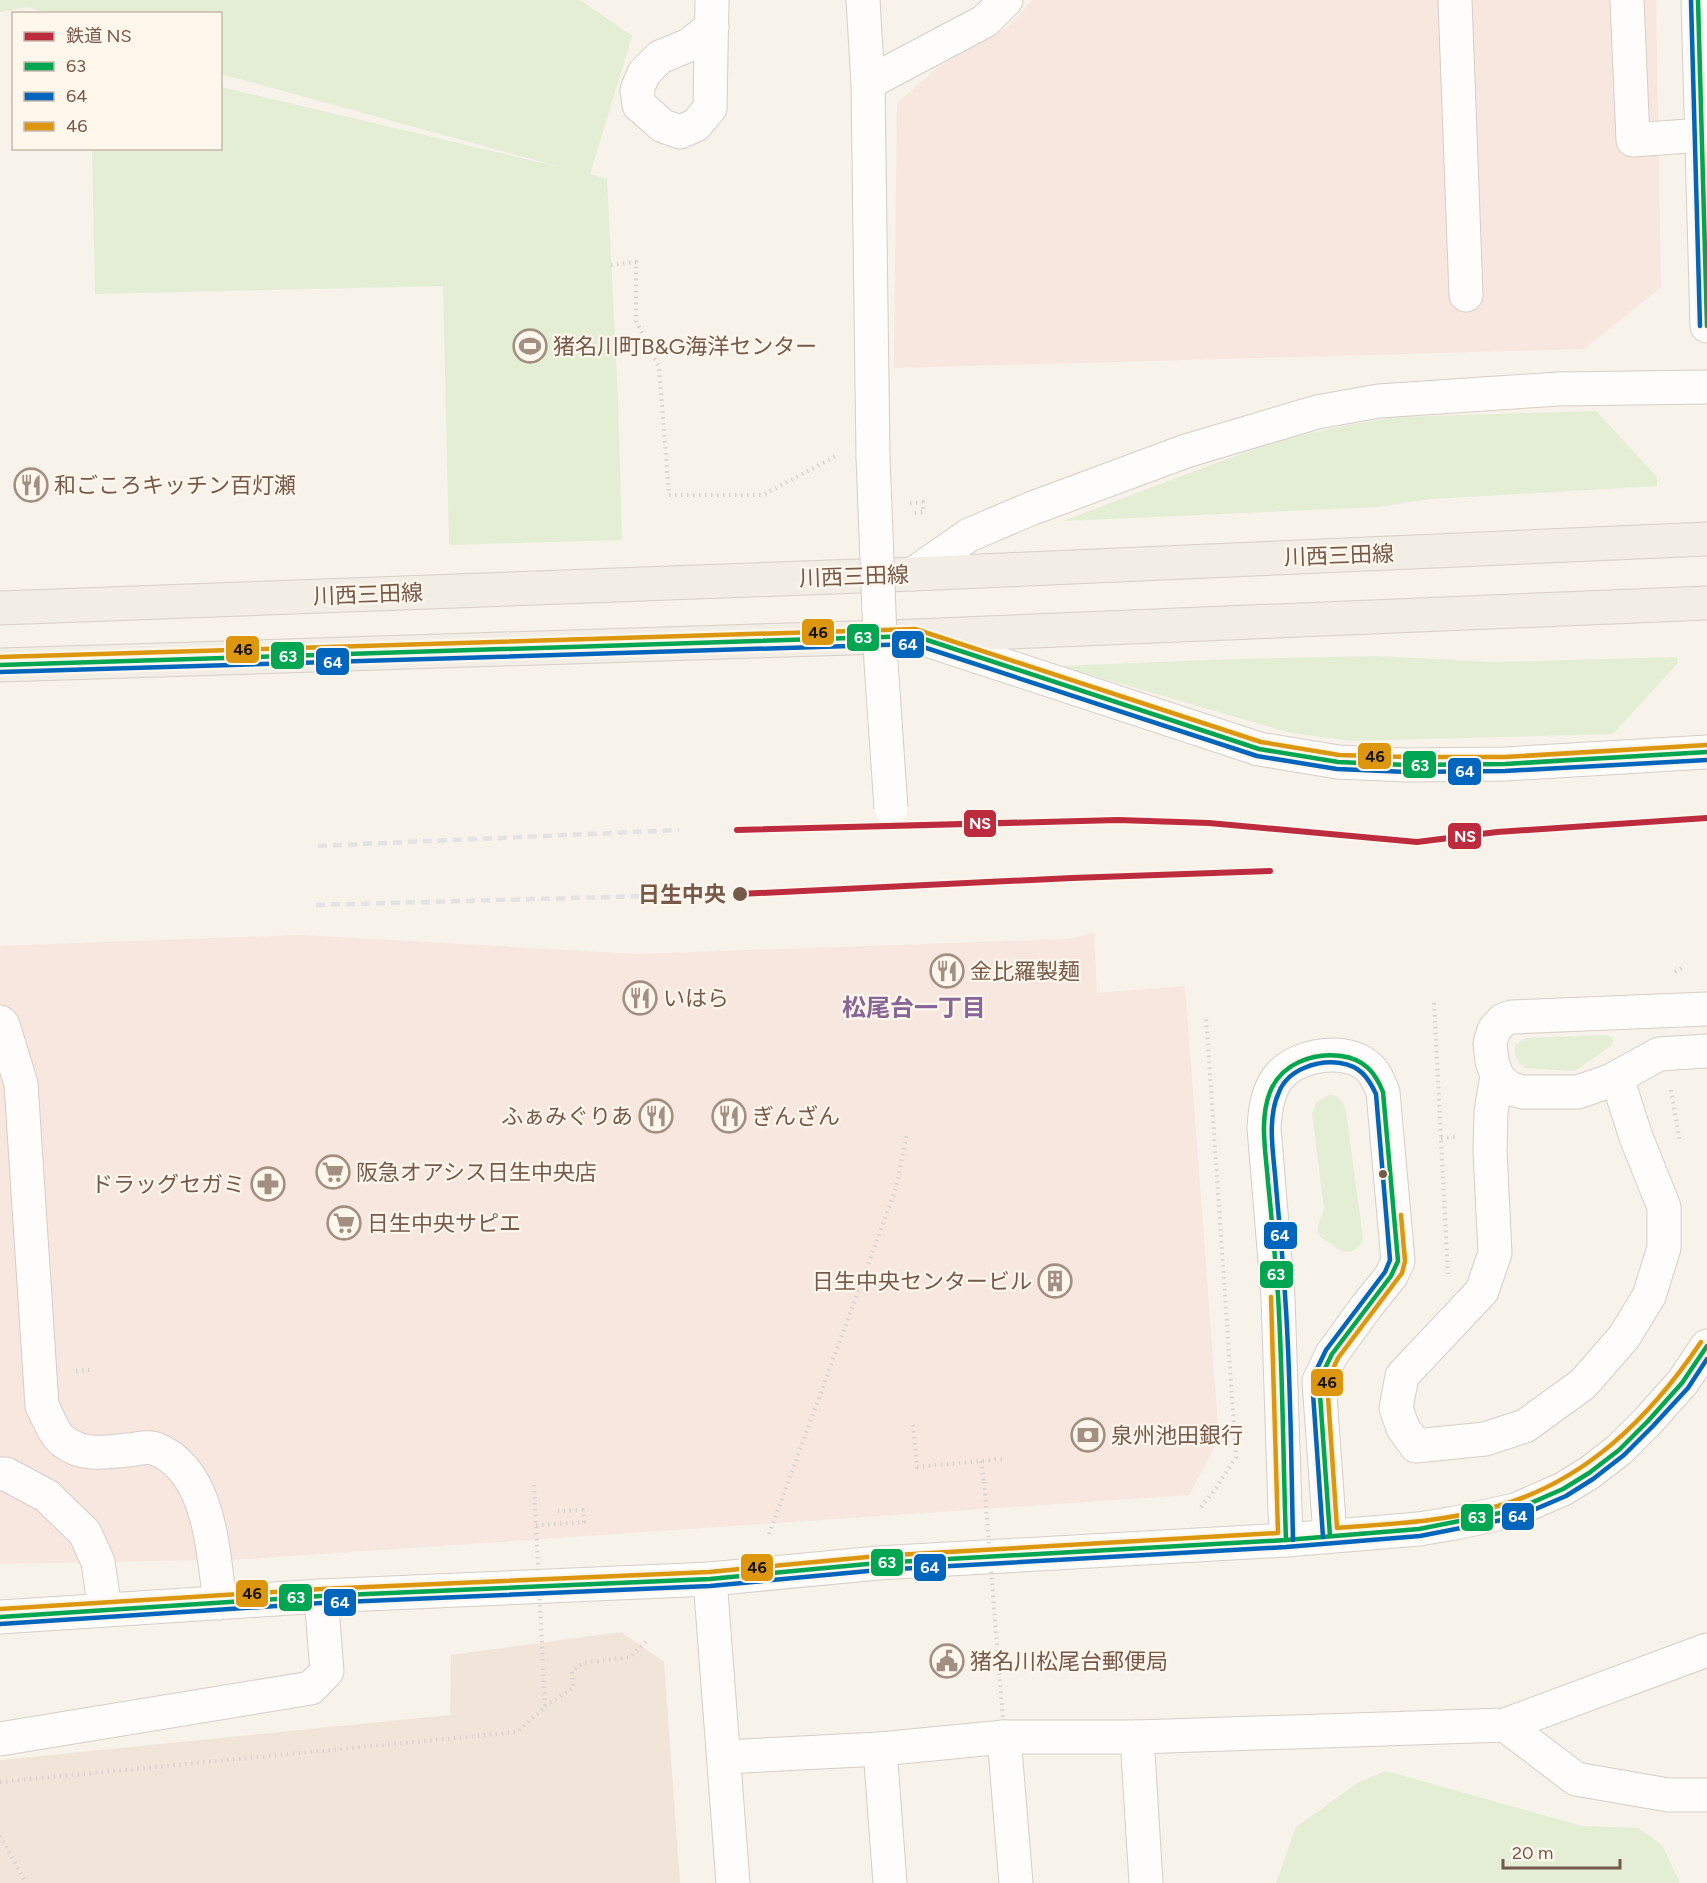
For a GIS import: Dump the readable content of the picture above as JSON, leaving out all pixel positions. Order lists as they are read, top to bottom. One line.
{"streets":{"main road":["川西三田線"]},"districts":["松尾台一丁目"],"places":{"sports":["猪名川町B&G海洋センター"],"restaurant":["和ごころキッチン百灯瀬","金比羅製麺","いはら","ふぁみぐりあ","ぎんざん"],"other":["日生中央"],"supermarket":["阪急オアシス日生中央店","日生中央サピエ"],"pharmacy":["ドラッグセガミ"],"building":["日生中央センタービル"],"bank":["泉州池田銀行"],"public building":["猪名川松尾台郵便局"]},"lines":["transit line 63","transit line 64","transit line 46","rail line NS"],"legend":["鉄道 NS","63","64","46"],"scale_bar":"20 m"}
